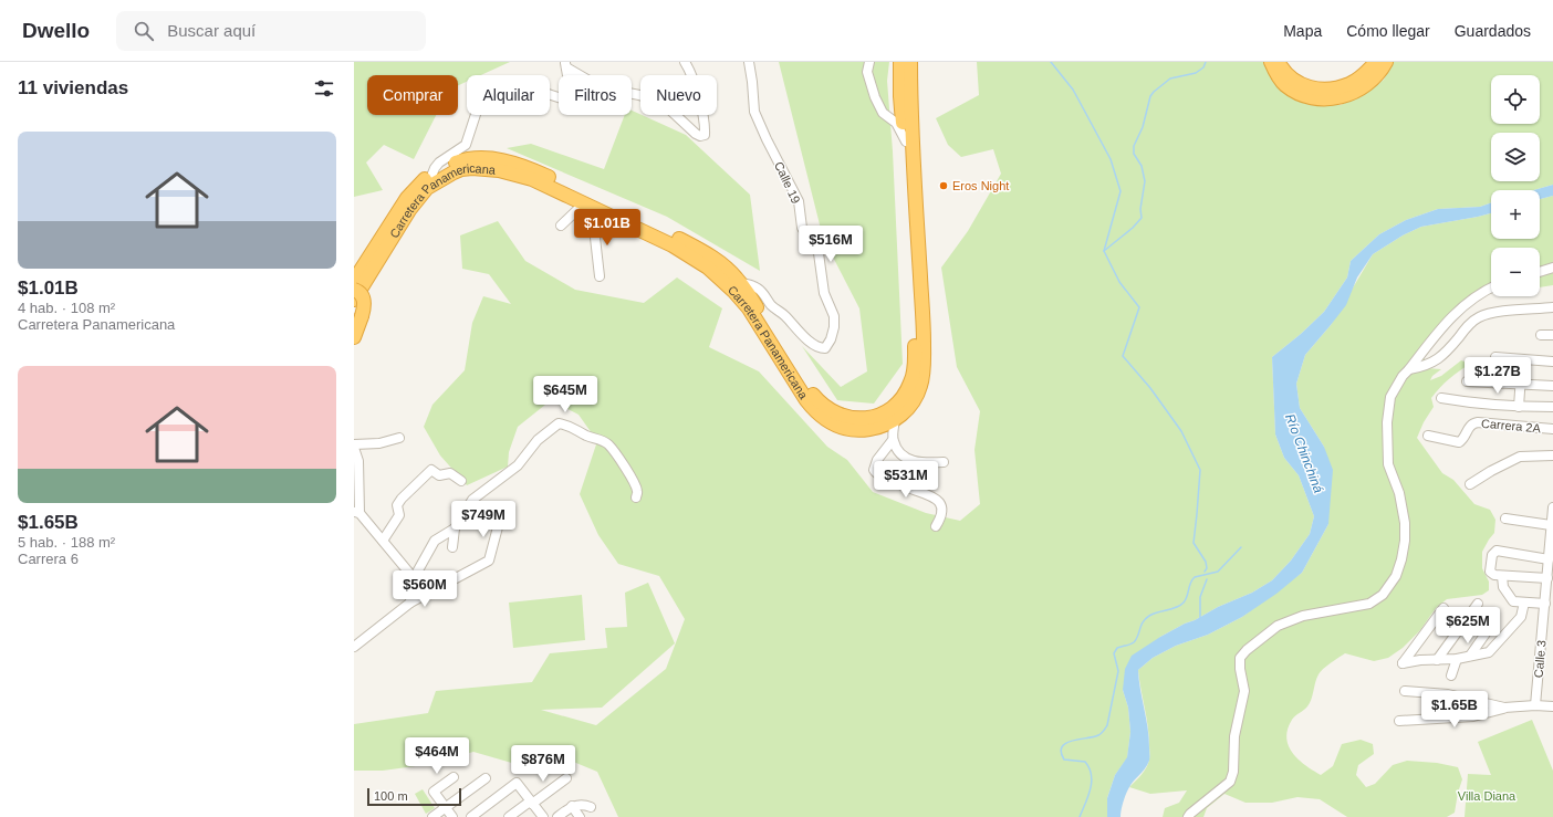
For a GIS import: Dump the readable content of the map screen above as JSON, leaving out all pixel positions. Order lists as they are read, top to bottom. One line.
{"streets":{"highway":["Carretera Panamericana"],"street":["Calle 19","Carrera 2A","Calle 3"]},"crossings":[["Calle 19","Carretera Panamericana"]],"water":["Río Chinchiná"],"parks":["Villa Diana"],"places":["Eros Night"],"scale_bar":"100 m","page":{"header":"Dwello","search":"Buscar aquí","nav":["Mapa","Cómo llegar","Guardados"],"heading":"11 viviendas","map_buttons":["+","−"],"chip":["Comprar","Alquilar","Filtros","Nuevo"],"list":[{"name":"$1.01B","note":"4 hab. · 108 m² · Carretera Panamericana"},{"name":"$1.65B","note":"5 hab. · 188 m² · Carrera 6"}],"price":["$1.01B","$516M","$1.27B","$645M","$531M","$749M","$560M","$625M","$1.65B","$464M","$876M"],"scale":"100 m"}}
